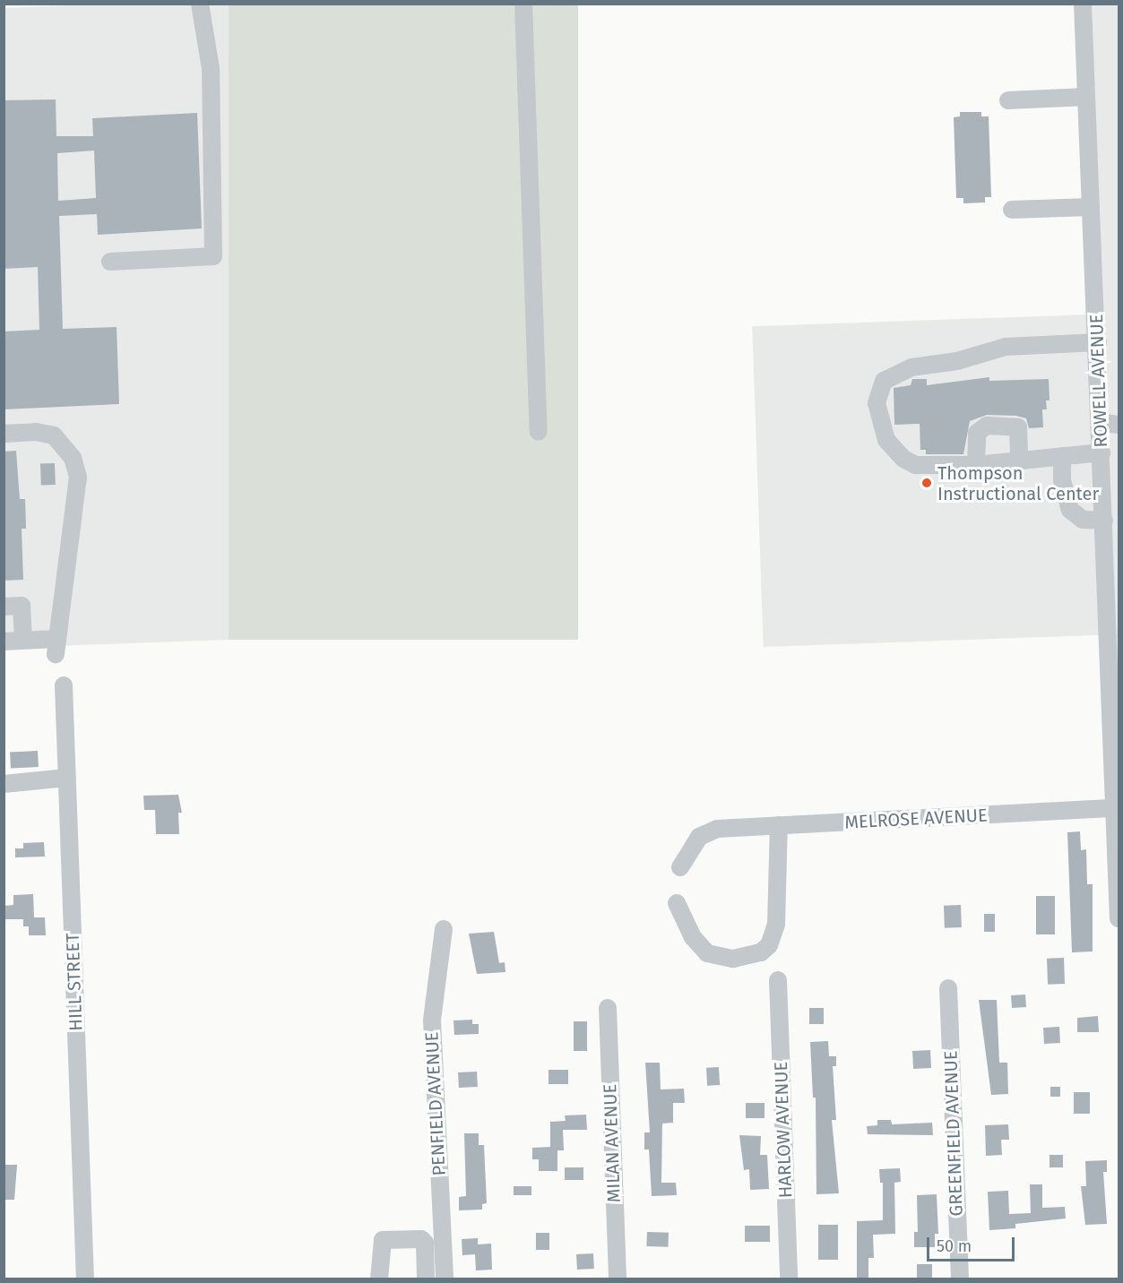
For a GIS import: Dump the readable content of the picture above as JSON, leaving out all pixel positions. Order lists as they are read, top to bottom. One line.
{"streets":{"street":["ROWELL AVENUE","MELROSE AVENUE","HILL STREET","PENFIELD AVENUE","HARLOW AVENUE","GREENFIELD AVENUE","MILAN AVENUE"]},"crossings":[["ROWELL AVENUE","MELROSE AVENUE"]],"places":["Thompson Instructional Center"],"scale_bar":"50 m"}
